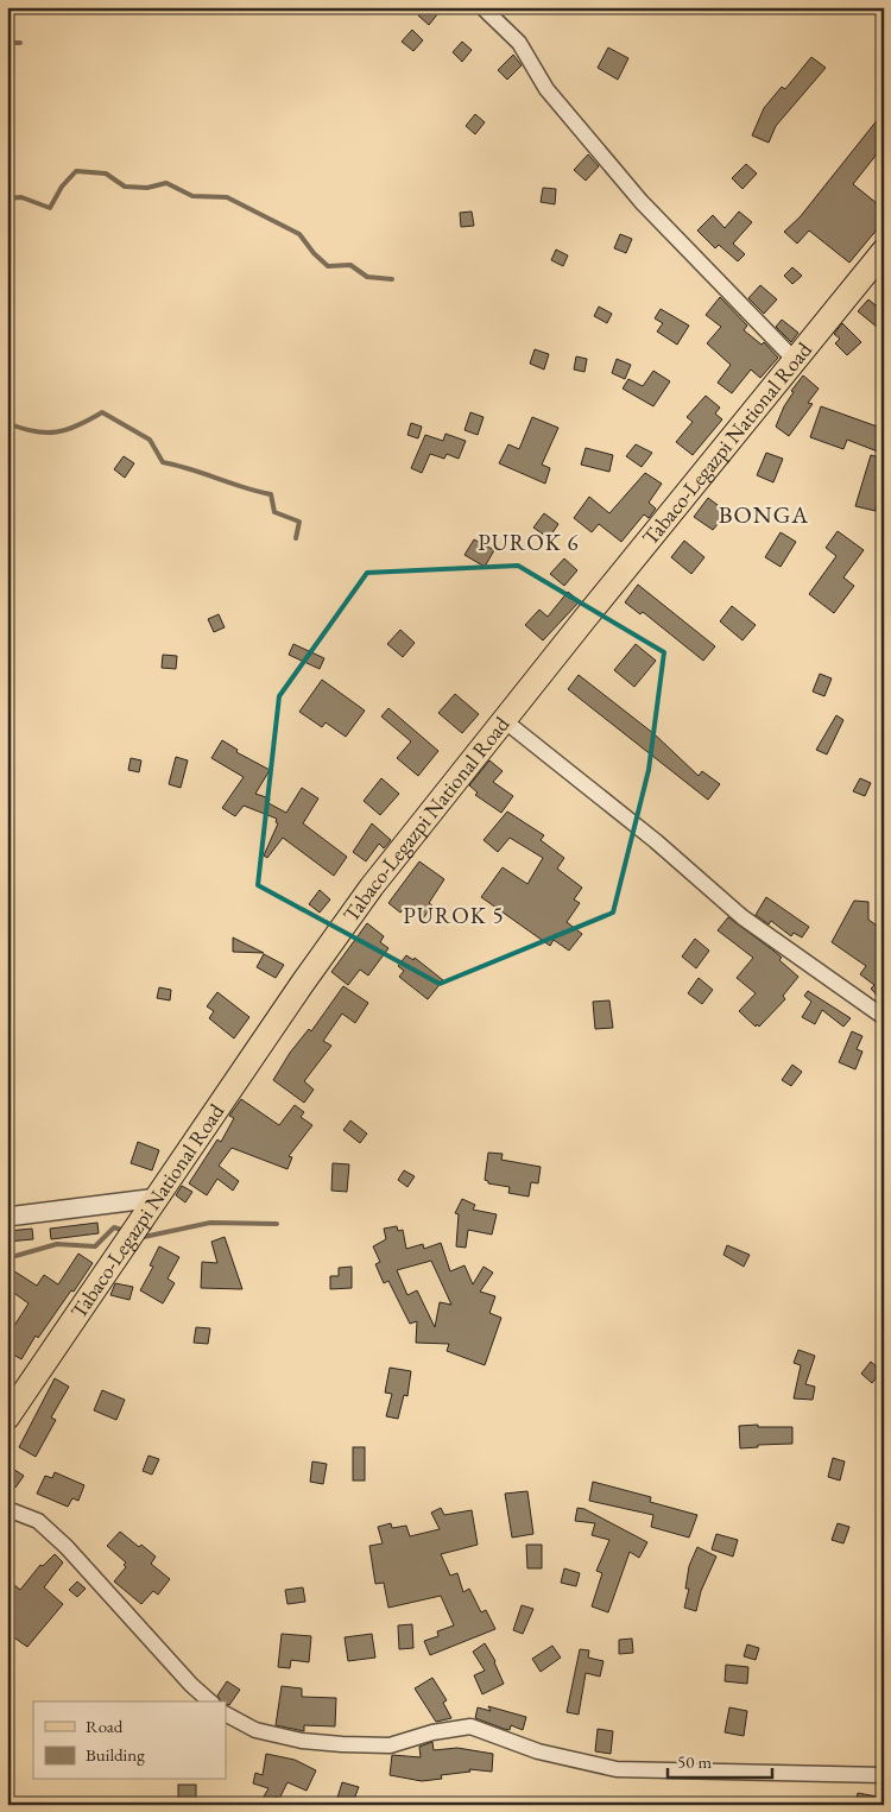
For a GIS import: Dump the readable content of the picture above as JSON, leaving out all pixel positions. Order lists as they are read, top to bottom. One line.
{"streets":{"main road":["Tabaco-Legazpi National Road"]},"districts":["BONGA","PUROK 6","PUROK 5"],"legend":["Road","Building"],"scale_bar":"50 m"}
